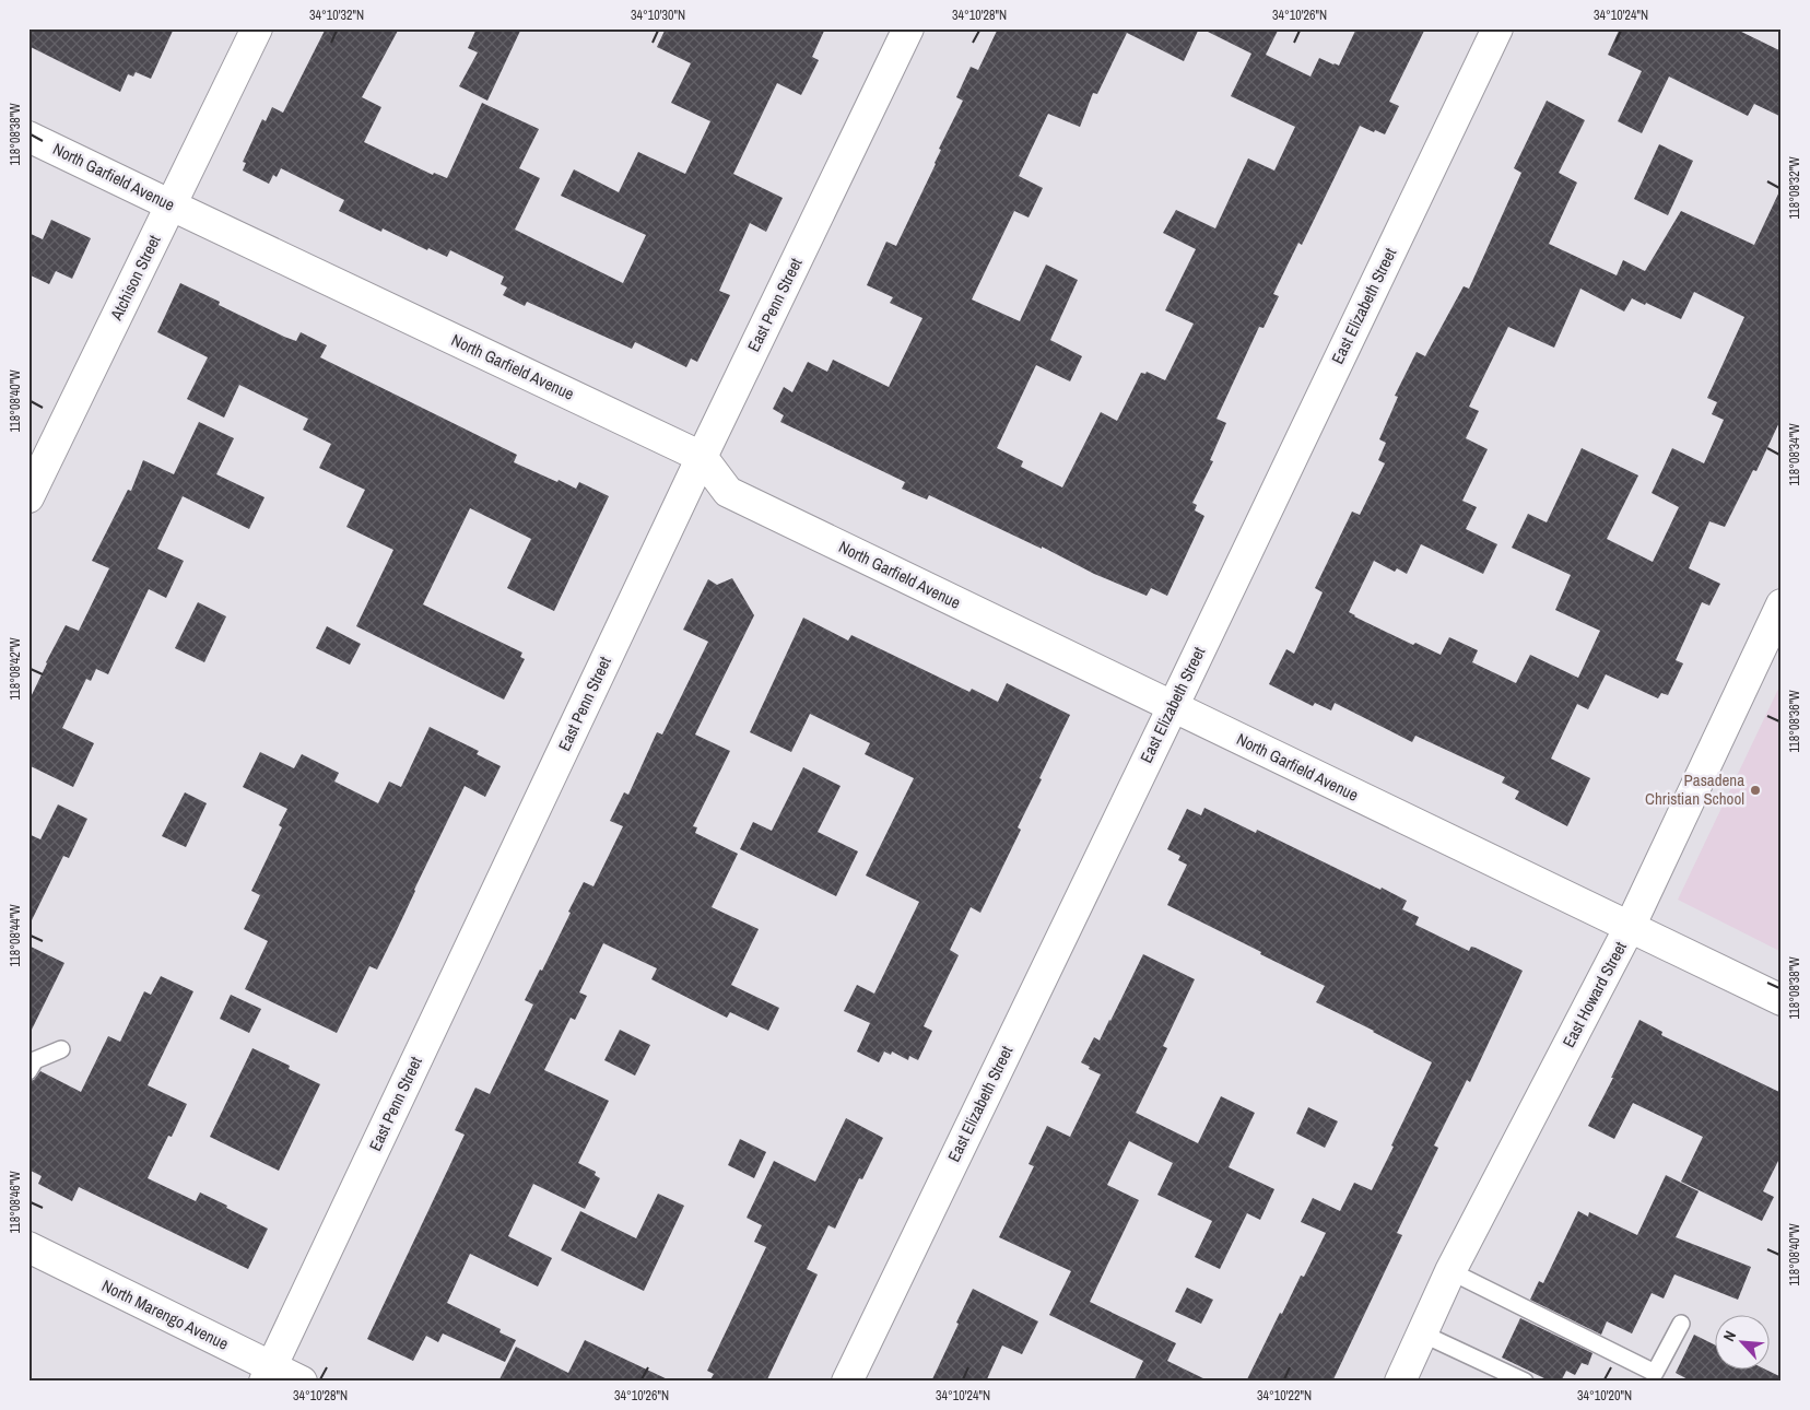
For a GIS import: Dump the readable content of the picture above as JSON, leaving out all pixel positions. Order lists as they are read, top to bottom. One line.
{"streets":{"street":["North Garfield Avenue","Atchison Street","East Penn Street","East Elizabeth Street","East Howard Street","North Marengo Avenue"]},"crossings":[["North Garfield Avenue","Atchison Street"],["North Garfield Avenue","East Penn Street"],["North Garfield Avenue","East Elizabeth Street"],["North Garfield Avenue","East Howard Street"],["East Penn Street","North Marengo Avenue"]],"places":["Pasadena Christian School"],"north":"top left","coordinates":["34°10'32\"N","34°10'30\"N","34°10'28\"N","34°10'26\"N","34°10'24\"N","118°08'38\"W","118°08'32\"W","118°08'40\"W","118°08'34\"W","118°08'42\"W","118°08'36\"W","118°08'44\"W","118°08'46\"W","34°10'22\"N","34°10'20\"N"]}
